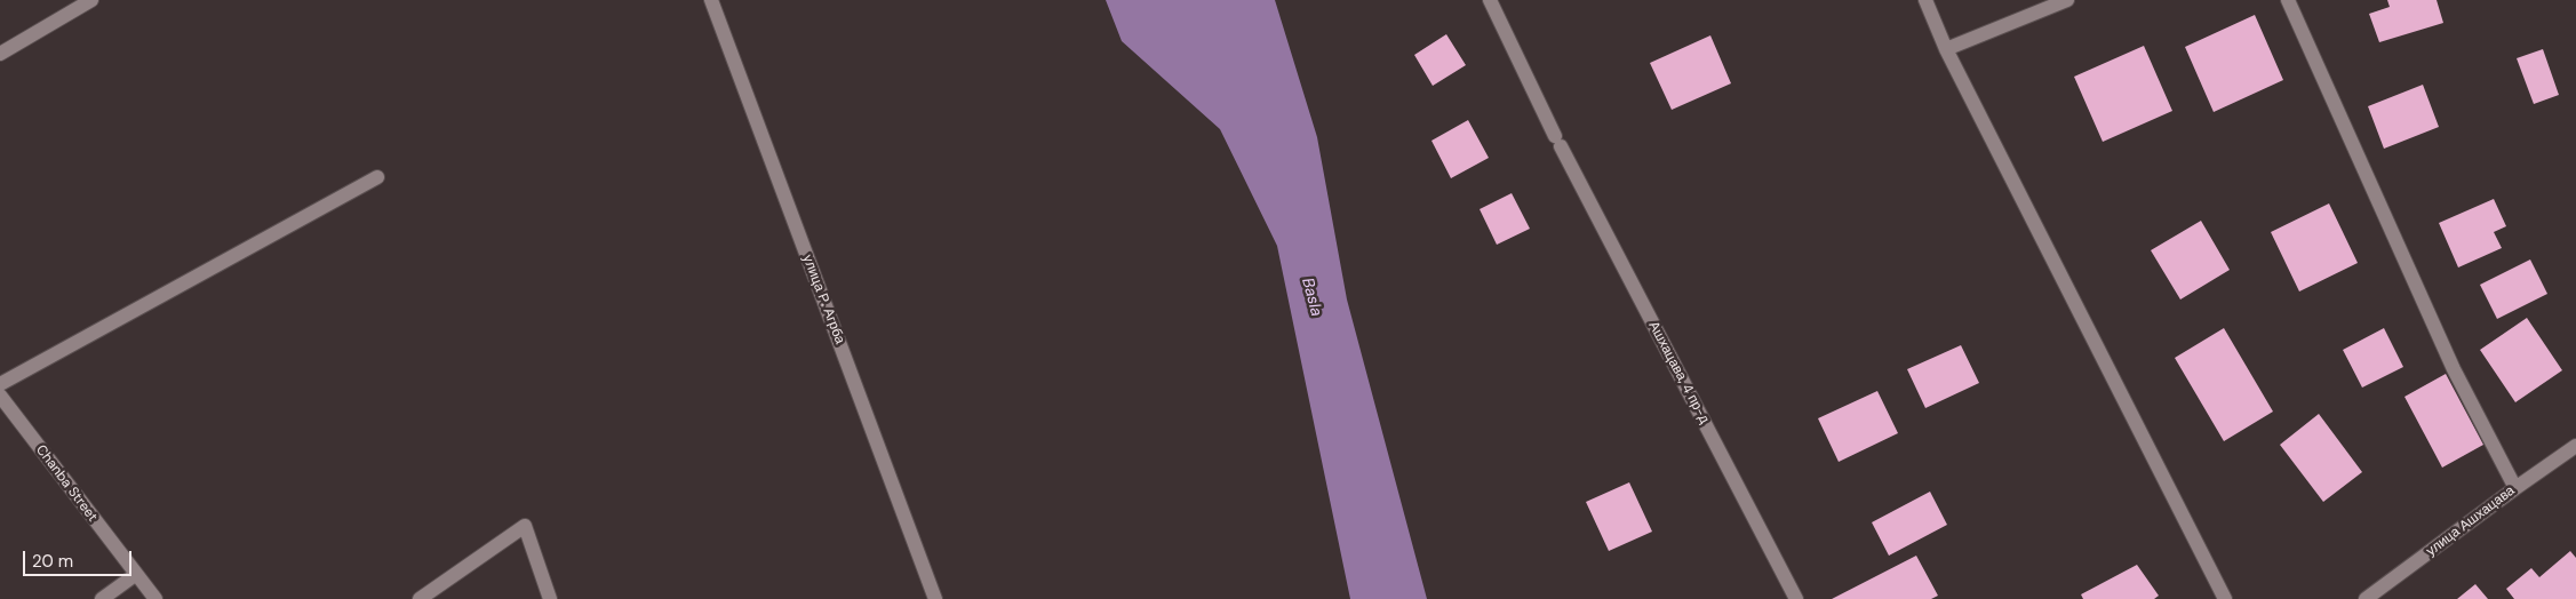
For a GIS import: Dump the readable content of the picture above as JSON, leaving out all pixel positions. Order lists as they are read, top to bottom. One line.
{"streets":{"street":["улица Р. Агрба","Ашхацава, 4 пр-д","Chanba Street","улица Ашхацава"]},"water":["Basla"],"scale_bar":"20 m"}
